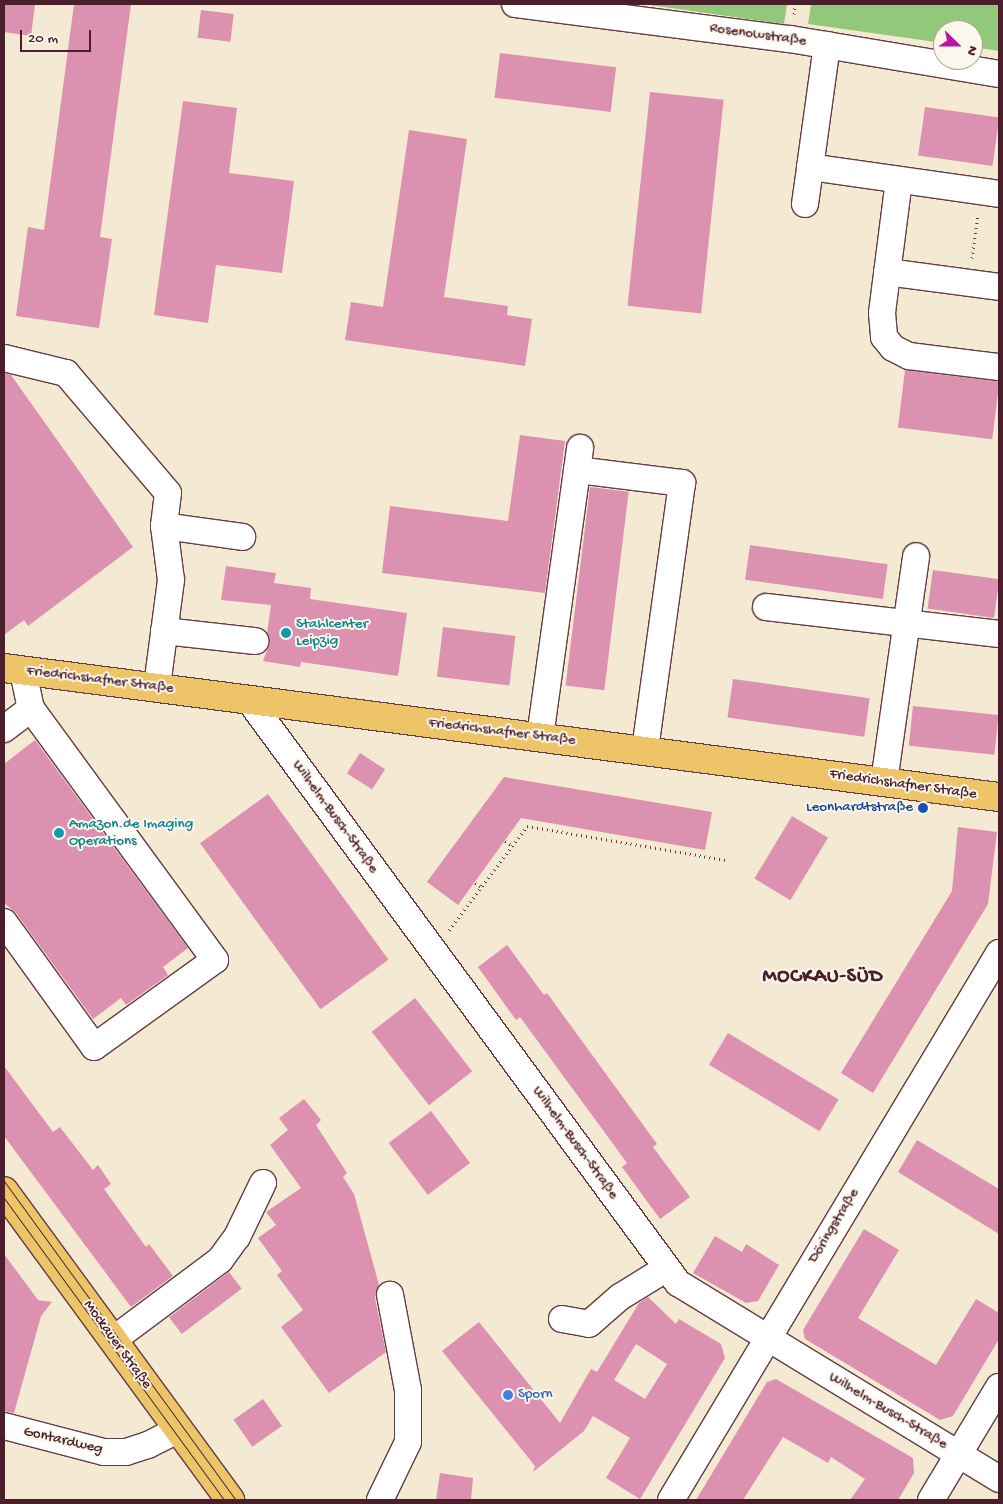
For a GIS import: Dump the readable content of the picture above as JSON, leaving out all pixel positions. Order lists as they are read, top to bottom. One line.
{"streets":{"main road":["Friedrichshafner Straße","Mockauer Straße"],"street":["Rosenowstraße","Wilhelm-Busch-Straße","Döringstraße","Gontardweg"]},"crossings":[["Friedrichshafner Straße","Wilhelm-Busch-Straße"],["Wilhelm-Busch-Straße","Döringstraße"],["Mockauer Straße","Gontardweg"]],"districts":["MOCKAU-SÜD"],"places":["Stahlcenter Leipzig","Leonhardtstraße","Amazon.de Imaging Operations","Sporn"],"scale_bar":"20 m","north":"right"}
